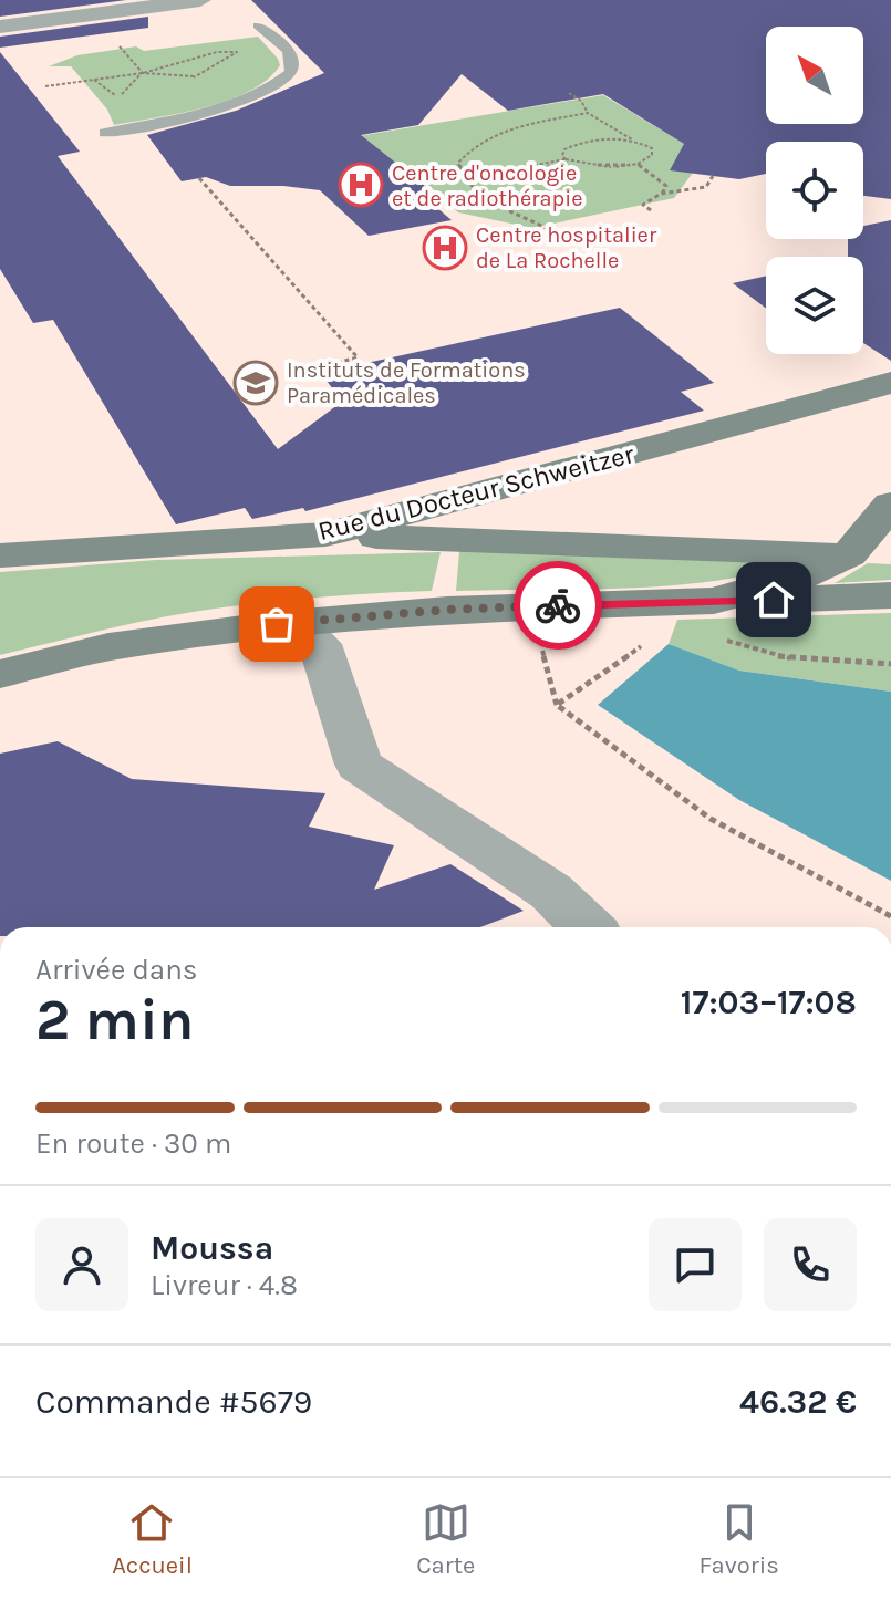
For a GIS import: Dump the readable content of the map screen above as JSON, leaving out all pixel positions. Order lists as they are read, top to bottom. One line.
{"streets":{"main road":["Rue du Docteur Schweitzer"]},"places":{"hospital":["Centre d'oncologie et de radiothérapie","Centre hospitalier de La Rochelle"],"school or university":["Instituts de Formations Paramédicales"]},"north":"top left","page":{"heading":["2 min","Arrivée dans","17:03–17:08"],"panel":["Moussa","Livreur · 4.8","Commande #5679","46.32 €"],"bar":"En route · 30 m","tabs":["Accueil","Carte","Favoris"]}}
